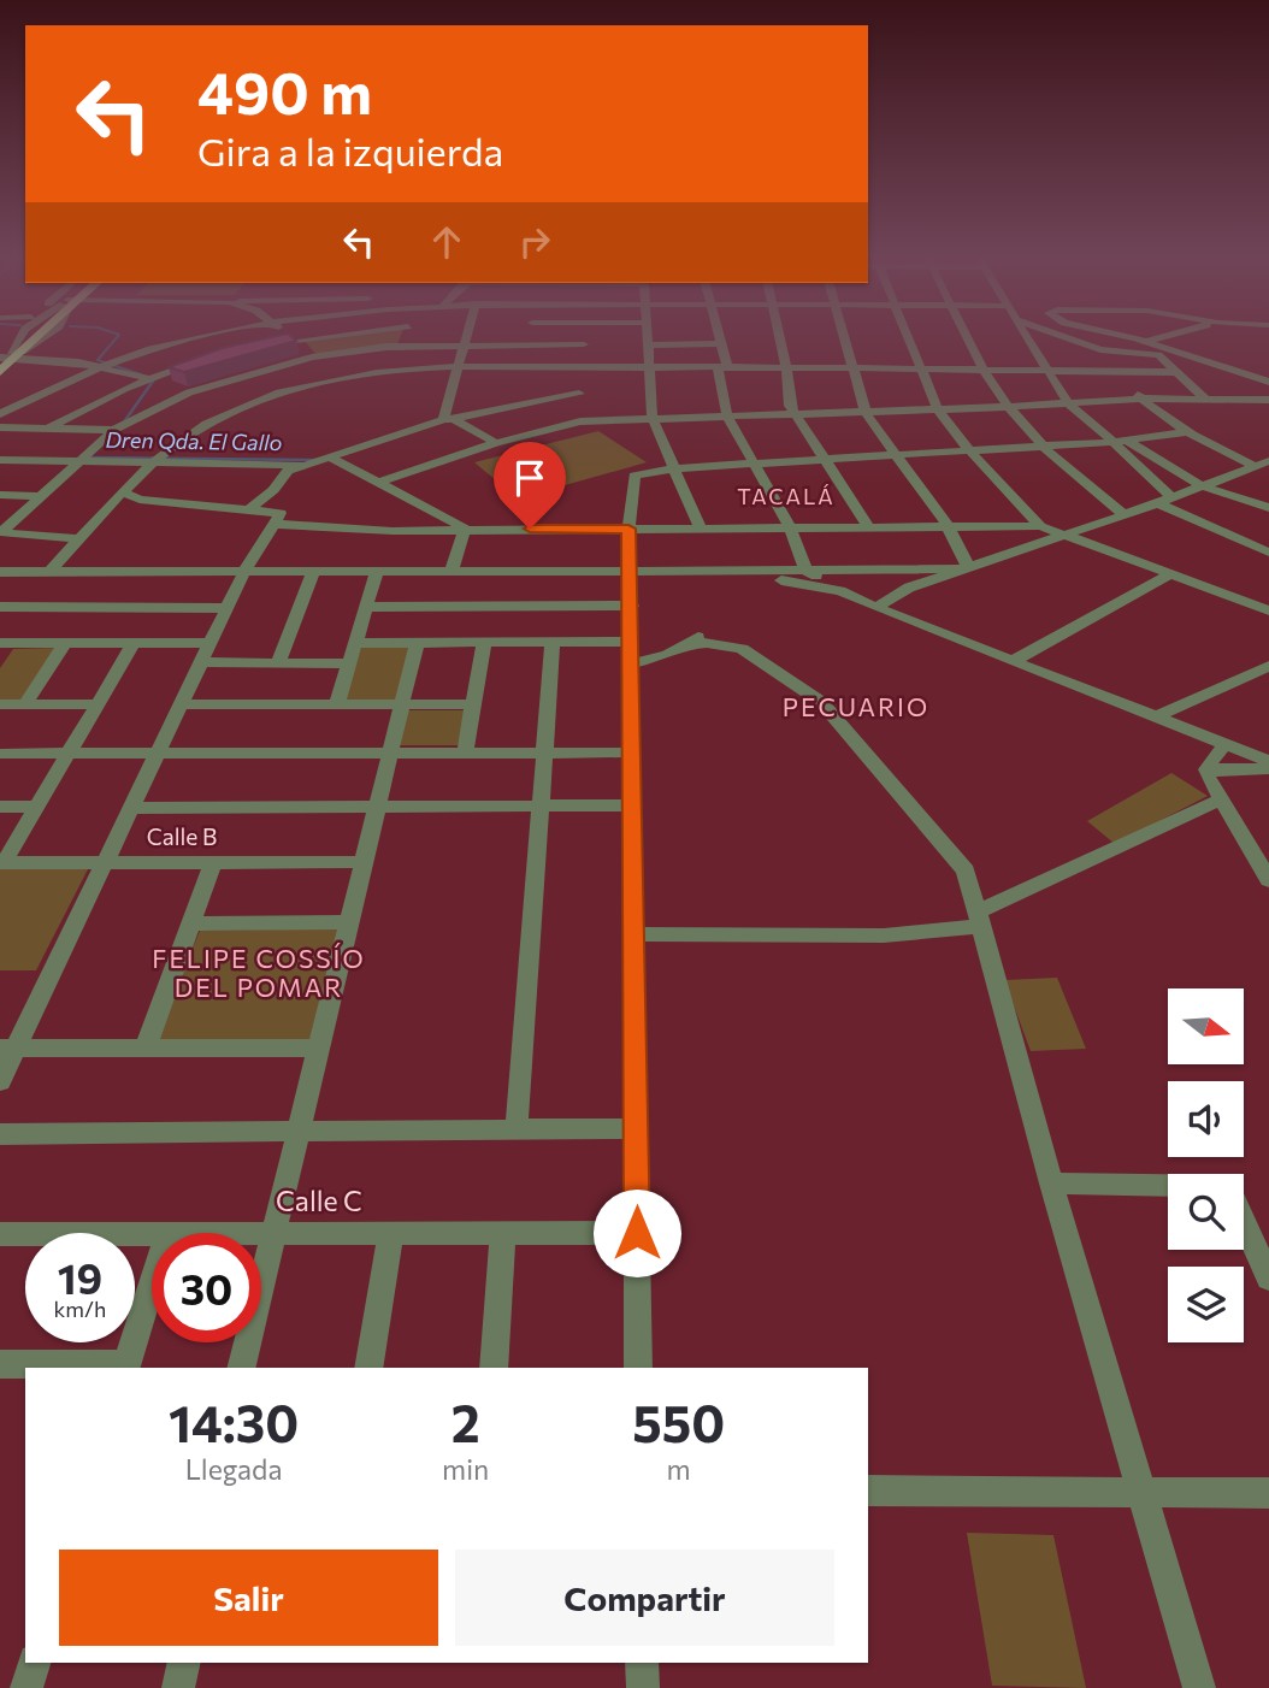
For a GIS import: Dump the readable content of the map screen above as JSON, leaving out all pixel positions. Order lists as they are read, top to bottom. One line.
{"streets":{"street":["Calle B","Calle C"]},"districts":["TACALÁ","PECUARIO","FELIPE COSSÍO DEL POMAR"],"water":["Dren Qda. El Gallo"],"north":"right","page":{"turn":["490 m","Gira a la izquierda"],"speed":"19 km/h","limit":"30","eta":["14:30","Llegada","2","min","550","m"],"buttons":["Salir","Compartir"]}}
